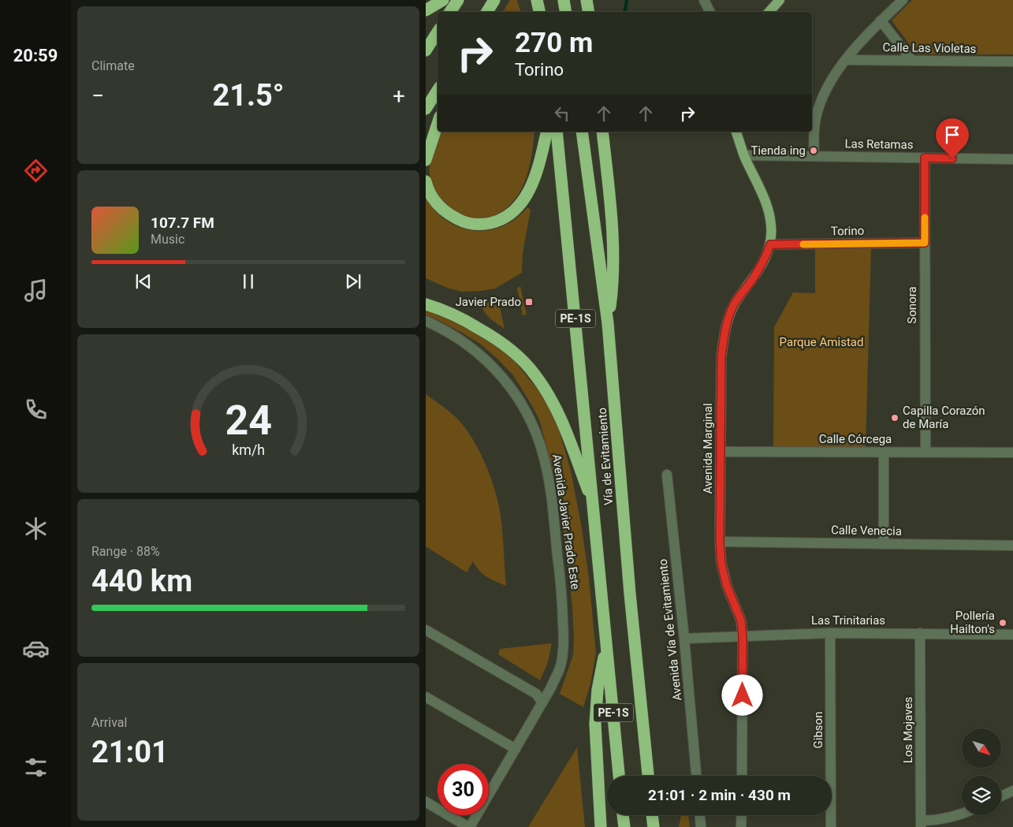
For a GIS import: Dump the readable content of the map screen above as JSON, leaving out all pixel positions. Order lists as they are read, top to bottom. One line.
{"streets":{"highway":["PE-1S","Vía de Evitamiento"],"main road":["Avenida Marginal"],"street":["Calle Las Violetas","Las Retamas","Torino","Sonora","Calle Córcega","Avenida Javier Prado Este","Calle Venecia","Las Trinitarias","Avenida Vía de Evitamiento","Gibson","Los Mojaves"]},"crossings":[["Las Retamas","Sonora"],["Las Retamas","Avenida Marginal"],["Torino","Sonora"],["Torino","Avenida Marginal"],["Sonora","Calle Córcega"],["Calle Córcega","Avenida Marginal"],["Avenida Marginal","Calle Venecia"],["Avenida Marginal","Las Trinitarias"],["Las Trinitarias","Avenida Vía de Evitamiento"],["Las Trinitarias","Gibson"],["Las Trinitarias","Los Mojaves"]],"parks":["Parque Amistad"],"places":{"other":["Tienda ing","Capilla Corazón de María","Pollería Hailton's"],"transit":["Javier Prado"]},"north":"bottom right","page":{"tabs":"20:59","tile":["Climate",["Range · 88%","440 km"],["Arrival","21:01"]],"turn":["270 m","Torino"],"heat":["−","21.5°","+"],"song":["107.7 FM","Music"],"limit":"30","trip":"21:01 · 2 min · 430 m","gauge":["24","km/h"]}}
